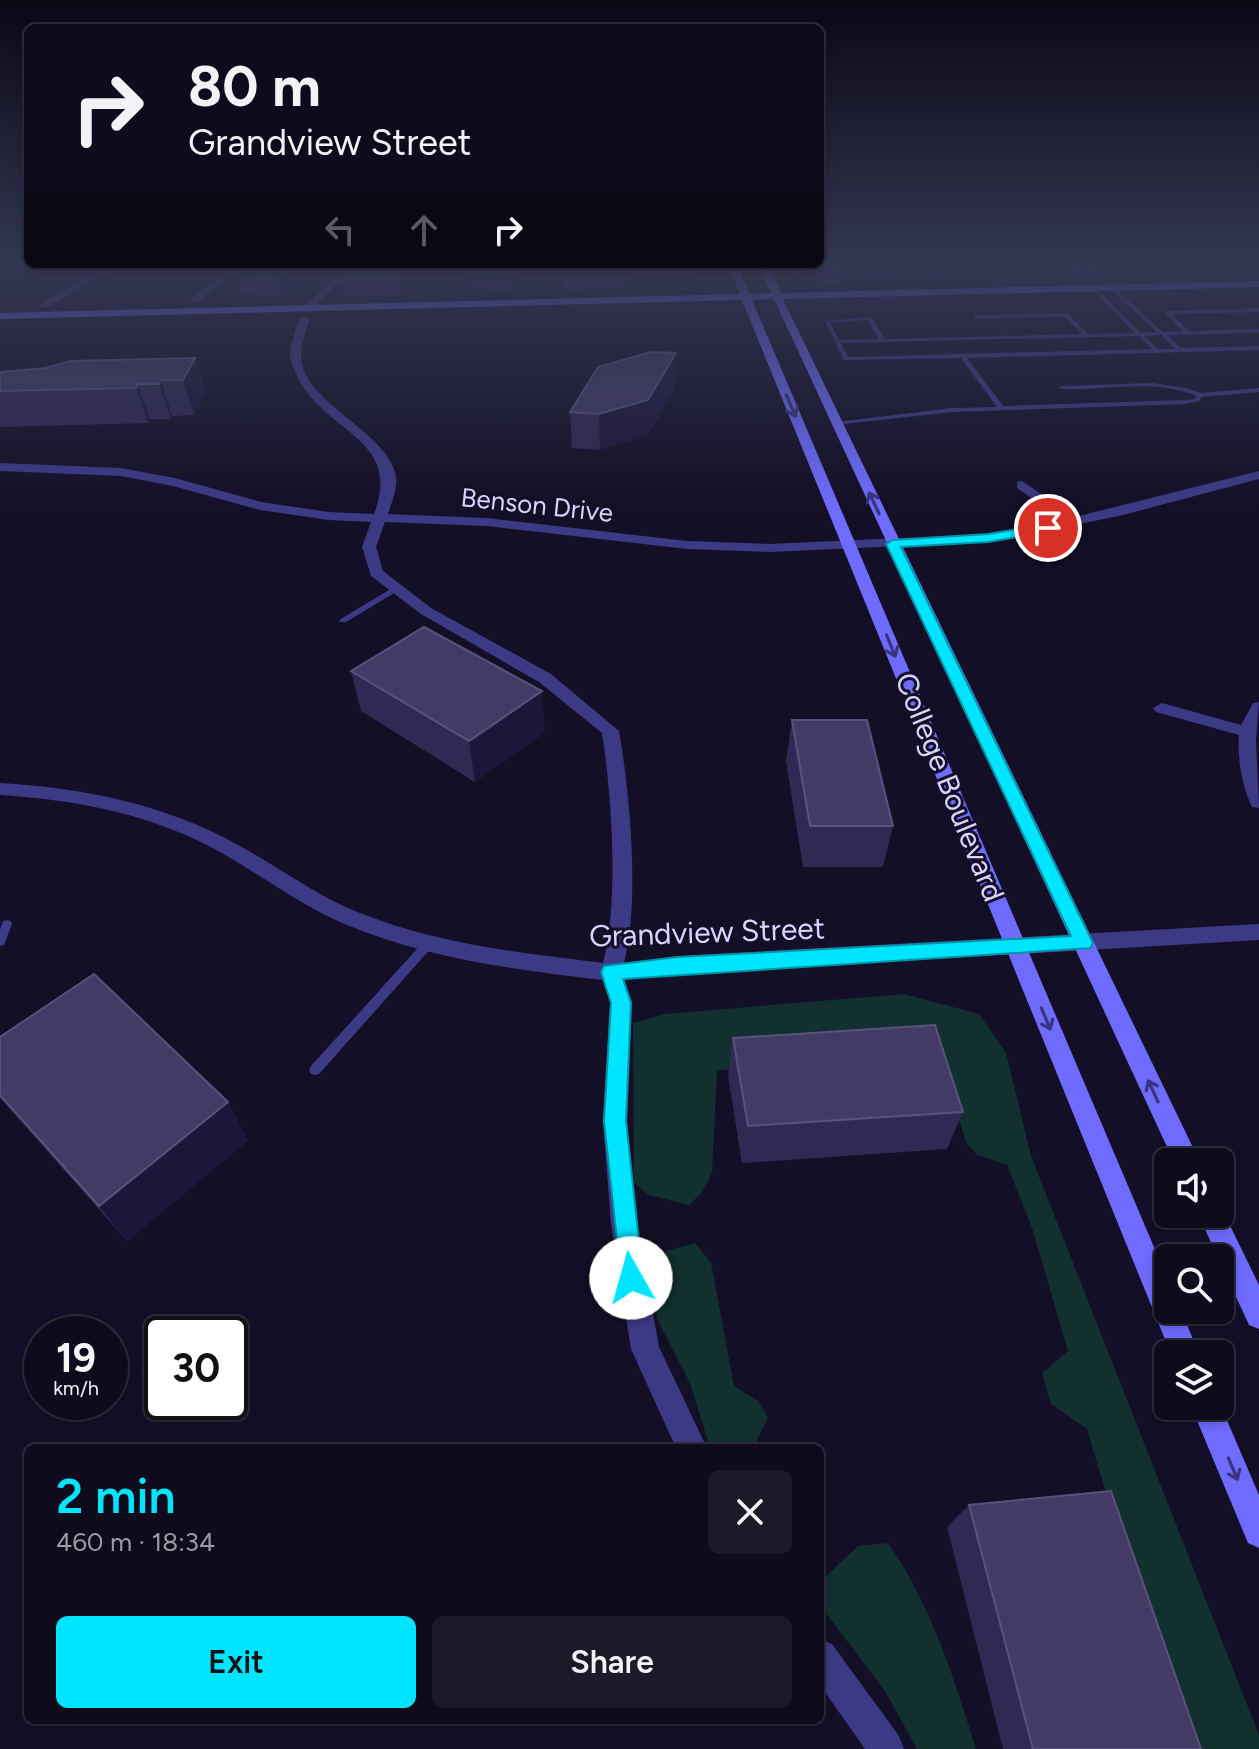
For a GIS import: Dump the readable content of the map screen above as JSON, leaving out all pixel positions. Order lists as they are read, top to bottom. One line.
{"streets":{"main road":["College Boulevard"],"street":["Benson Drive","Grandview Street"]},"crossings":[["Benson Drive","College Boulevard"],["College Boulevard","Grandview Street"]],"page":{"turn":["80 m","Grandview Street"],"speed":"19 km/h","limit":"30","heading":["2 min","460 m · 18:34"],"buttons":["Exit","Share"]}}
